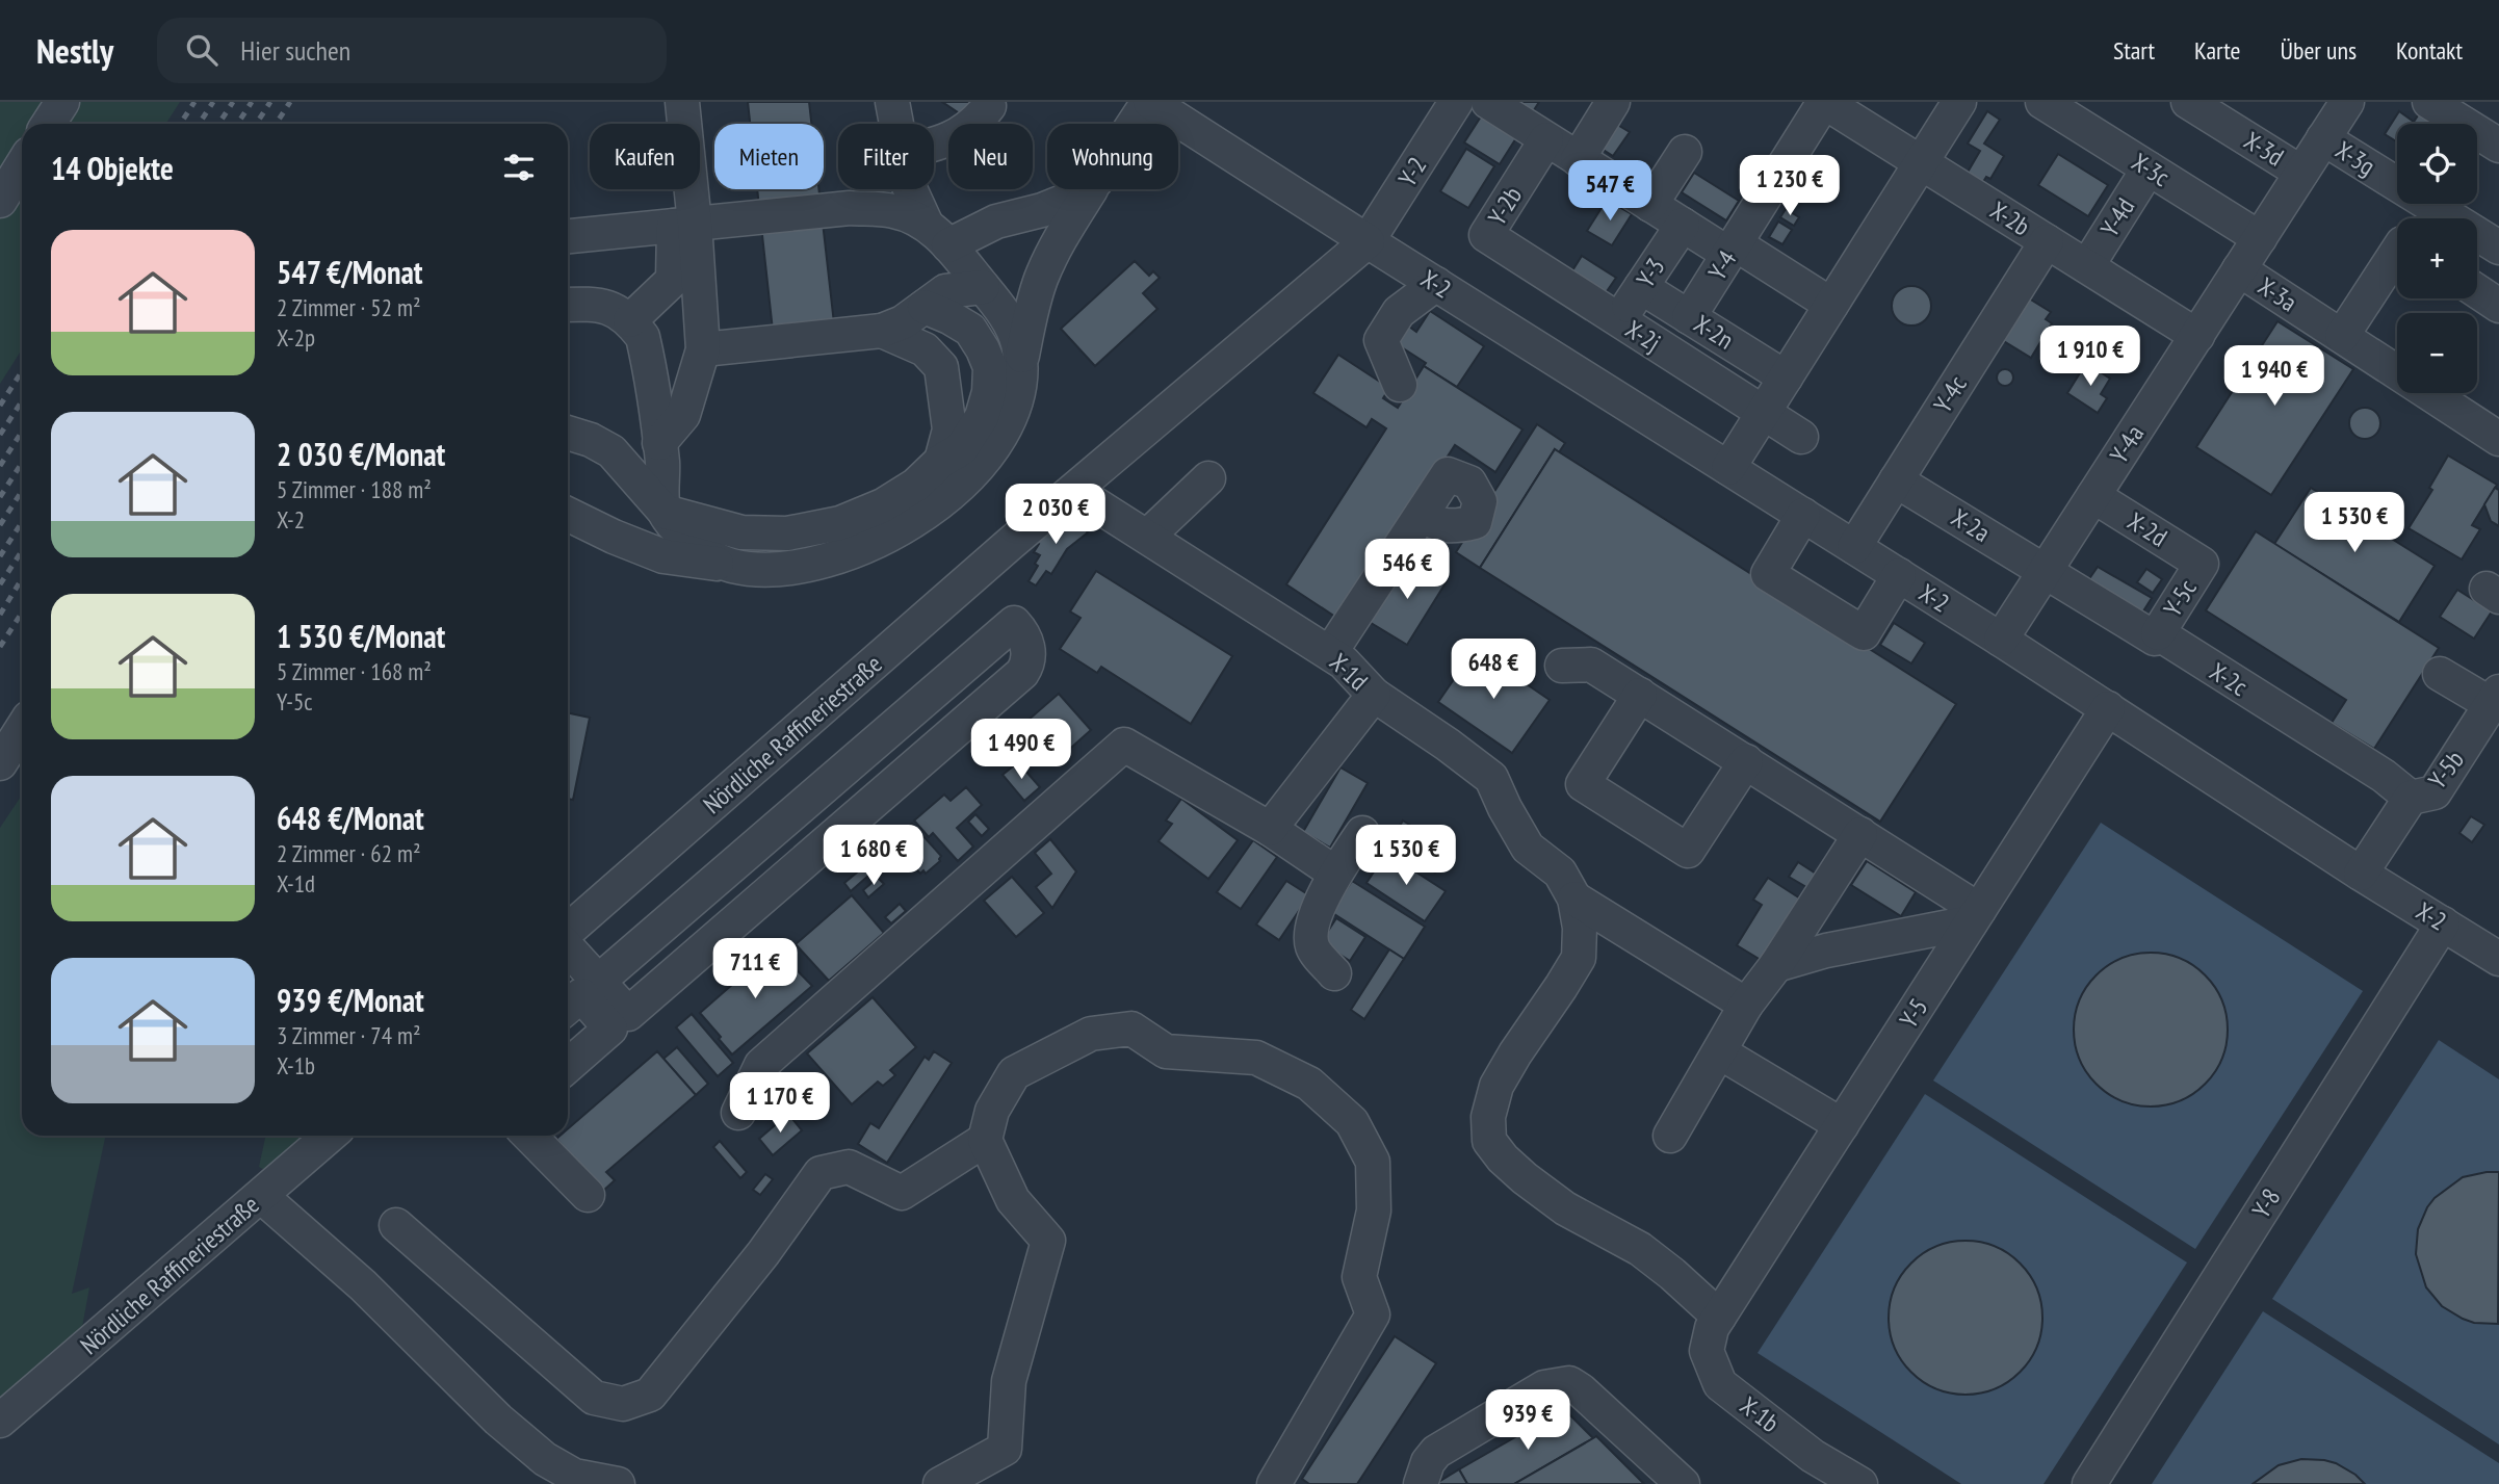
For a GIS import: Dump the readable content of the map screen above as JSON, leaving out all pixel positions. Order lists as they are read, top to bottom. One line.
{"streets":{"street":["X-3d","X-3g","X-3c","Y-2","Y-2b","Y-4d","X-2b","Y-4","Y-3","X-2","X-3a","X-2n","X-2j","Y-4c","Y-4a","X-2a","X-2d","Y-5c","X-1d","X-2c","Nördliche Raffineriestraße","Y-5b","Y-5","Y-8","X-1b"]},"crossings":[["X-3d","Y-4a"],["X-3g","Y-4a"],["X-3c","Y-4d"],["X-3c","Y-4a"],["Y-2","X-2"],["Y-2b","X-2j"],["Y-4d","X-2b"],["X-2b","Y-4"],["X-2b","Y-4c"],["X-2b","Y-4a"],["Y-4","X-2n"],["Y-3","X-2n"],["Y-3","X-2j"],["X-2","Y-4c"],["X-2","Y-4a"],["X-2","Y-5b"],["X-2","Y-5"],["X-2","Y-8"],["X-3a","Y-4a"],["Y-4c","X-2a"],["Y-4a","X-2a"],["Y-4a","X-2d"],["Y-4a","X-2c"],["X-2a","X-2c"],["X-2d","Y-5c"],["Y-5c","X-2c"],["X-1d","Nördliche Raffineriestraße"],["X-2c","Y-5b"],["Y-5","X-1b"]],"page":{"header":"Nestly","search":"Hier suchen","nav":["Start","Karte","Über uns","Kontakt"],"map_buttons":["+","−"],"chip":["Kaufen","Mieten","Filter","Neu","Wohnung"],"heading":"14 Objekte","price":["1 230 €","547 €","1 910 €","1 940 €","2 030 €","1 530 €","546 €","648 €","1 490 €","1 680 €","1 530 €","711 €","1 170 €","939 €"],"list":[{"name":"547 €/Monat","note":"2 Zimmer · 52 m² · X-2p"},{"name":"2 030 €/Monat","note":"5 Zimmer · 188 m² · X-2"},{"name":"1 530 €/Monat","note":"5 Zimmer · 168 m² · Y-5c"},{"name":"648 €/Monat","note":"2 Zimmer · 62 m² · X-1d"},{"name":"939 €/Monat","note":"3 Zimmer · 74 m² · X-1b"}]}}
